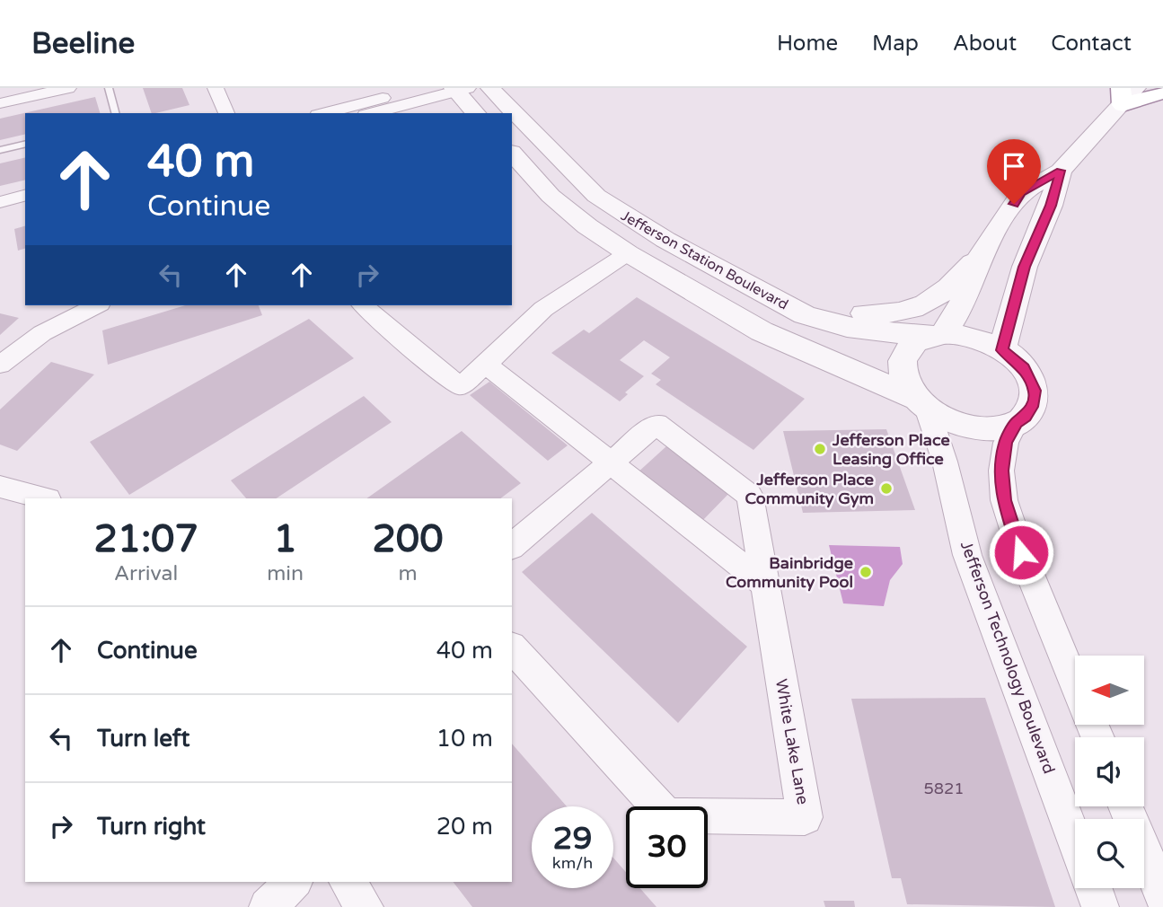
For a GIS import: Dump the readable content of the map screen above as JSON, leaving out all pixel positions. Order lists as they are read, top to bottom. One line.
{"streets":{"street":["Jefferson Station Boulevard","Jefferson Technology Boulevard","White Lake Lane"]},"crossings":[["Jefferson Station Boulevard","Jefferson Technology Boulevard"]],"places":["Jefferson Place Leasing Office","Jefferson Place Community Gym","Bainbridge Community Pool"],"house_numbers":["5821"],"north":"left","page":{"header":"Beeline","nav":["Home","Map","About","Contact"],"turn":["40 m","Continue"],"eta":["21:07","Arrival","1","min","200","m"],"list":[{"name":"Continue","value":"40 m"},{"name":"Turn left","value":"10 m"},{"name":"Turn right","value":"20 m"}],"speed":"29 km/h","limit":"30"}}
